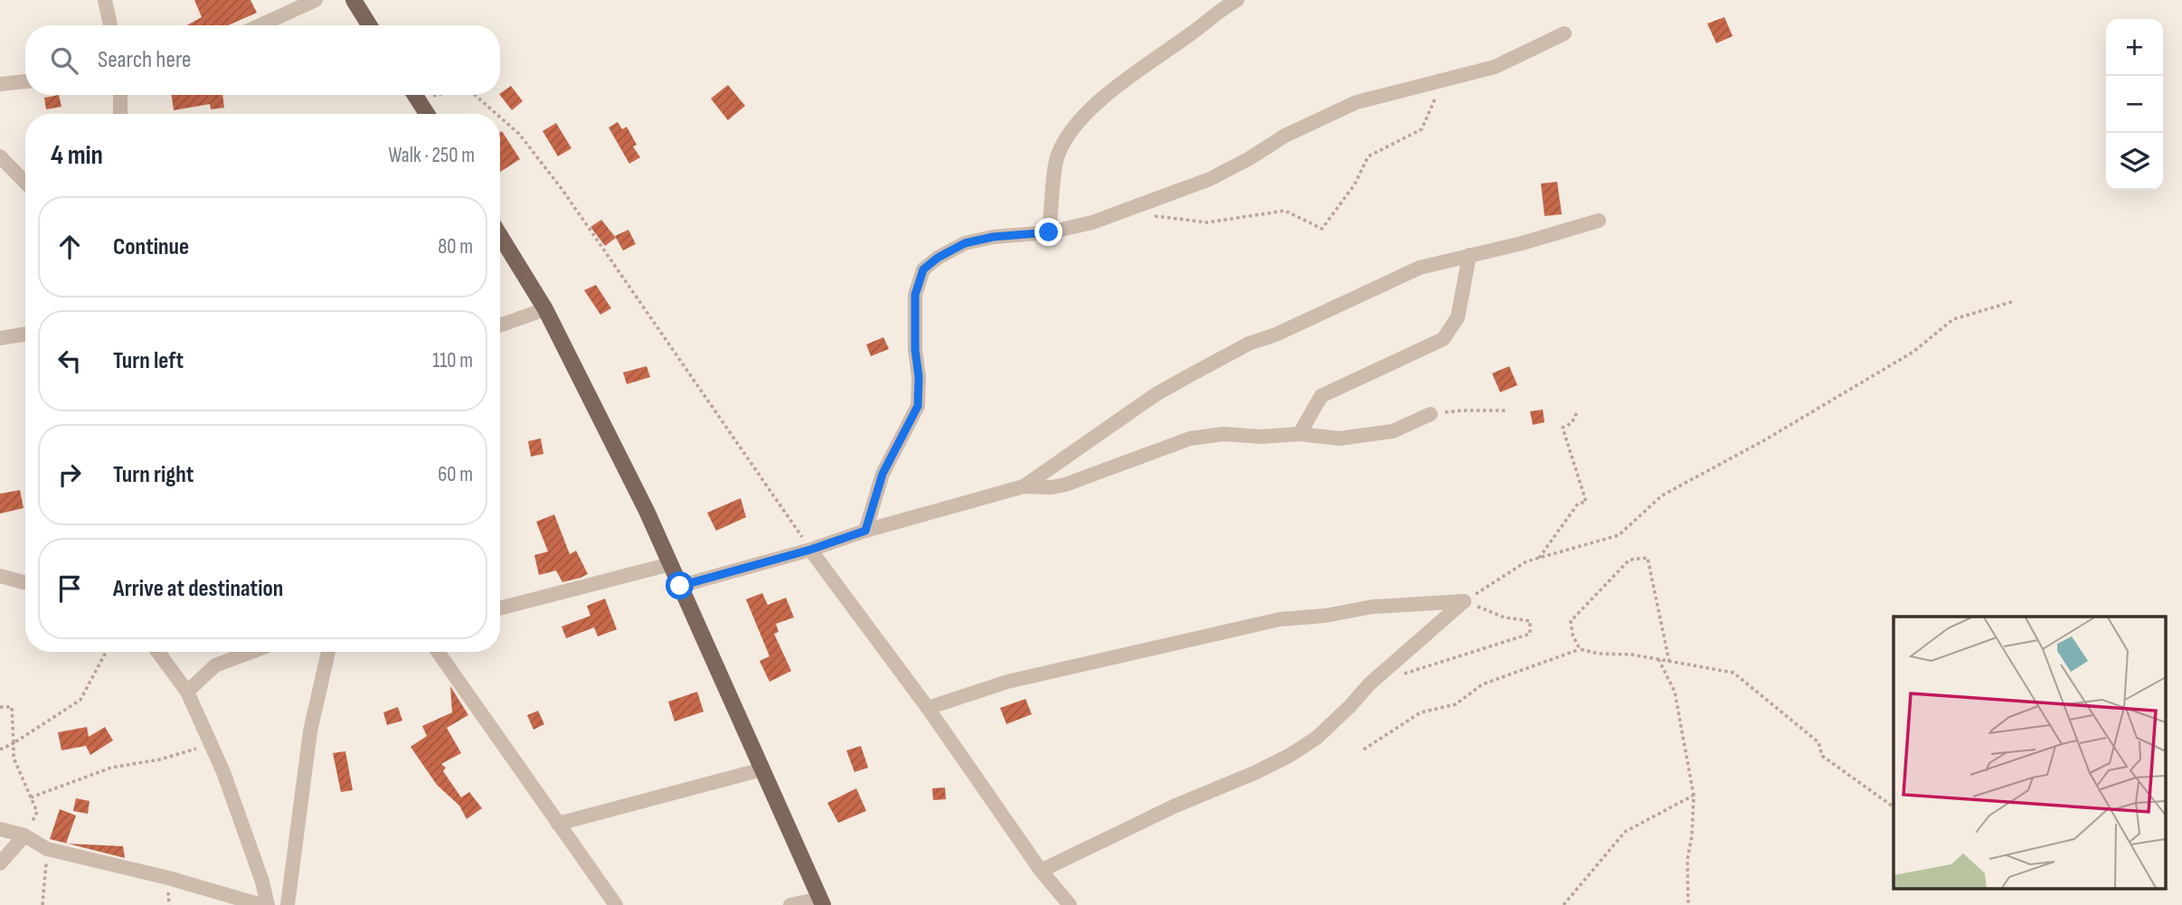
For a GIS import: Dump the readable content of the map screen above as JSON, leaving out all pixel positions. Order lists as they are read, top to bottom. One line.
{"page":{"map_buttons":["+","−"],"search":"Search here","heading":["4 min","Walk · 250 m"],"list":[["Continue","80 m"],["Turn left","110 m"],["Turn right","60 m"],"Arrive at destination"]}}
